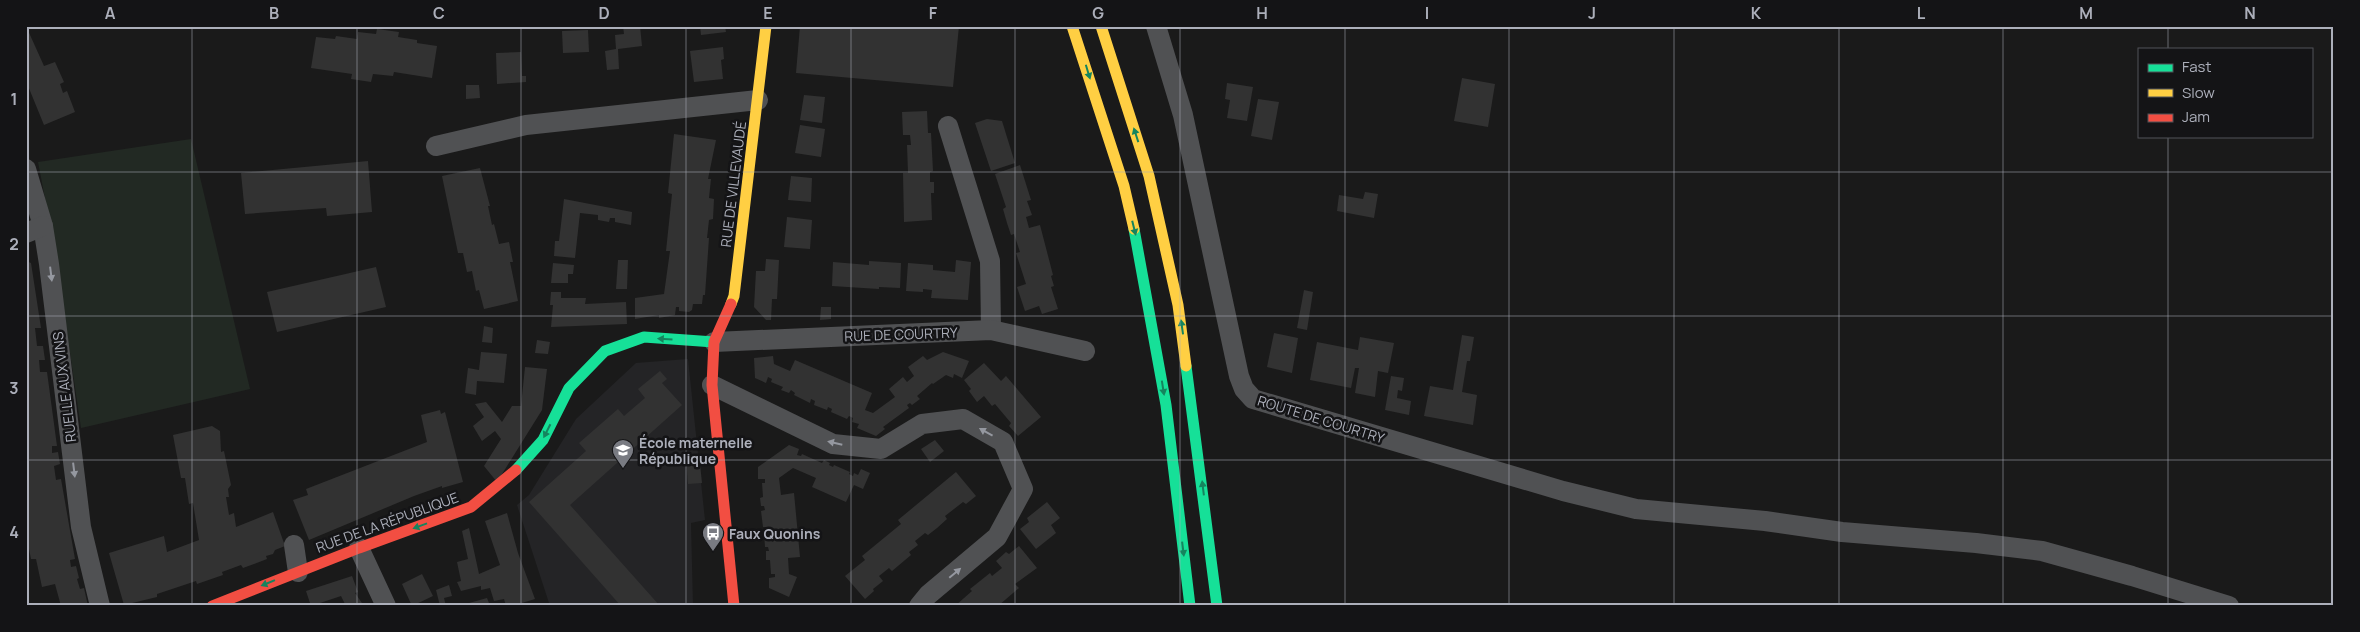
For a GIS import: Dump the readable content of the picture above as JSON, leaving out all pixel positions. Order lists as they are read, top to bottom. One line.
{"streets":{"main road":["RUE DE VILLEVAUDÉ","RUE DE LA RÉPUBLIQUE"],"street":["RUE DE COURTRY","RUELLE AUX VINS","ROUTE DE COURTRY"]},"crossings":[["RUE DE VILLEVAUDÉ","RUE DE COURTRY"],["RUE DE VILLEVAUDÉ","RUE DE LA RÉPUBLIQUE"],["RUE DE COURTRY","RUE DE LA RÉPUBLIQUE"]],"one_way":["RUELLE AUX VINS","RUE DE LA RÉPUBLIQUE"],"places":{"school or university":["École maternelle République"],"bus stop":["Faux Quonins"]},"legend":["Fast","Slow","Jam"],"grid":{"columns":["A","B","C","D","E","F","G","H","I","J","K","L","M","N"],"rows":["1","2","3","4"]}}
